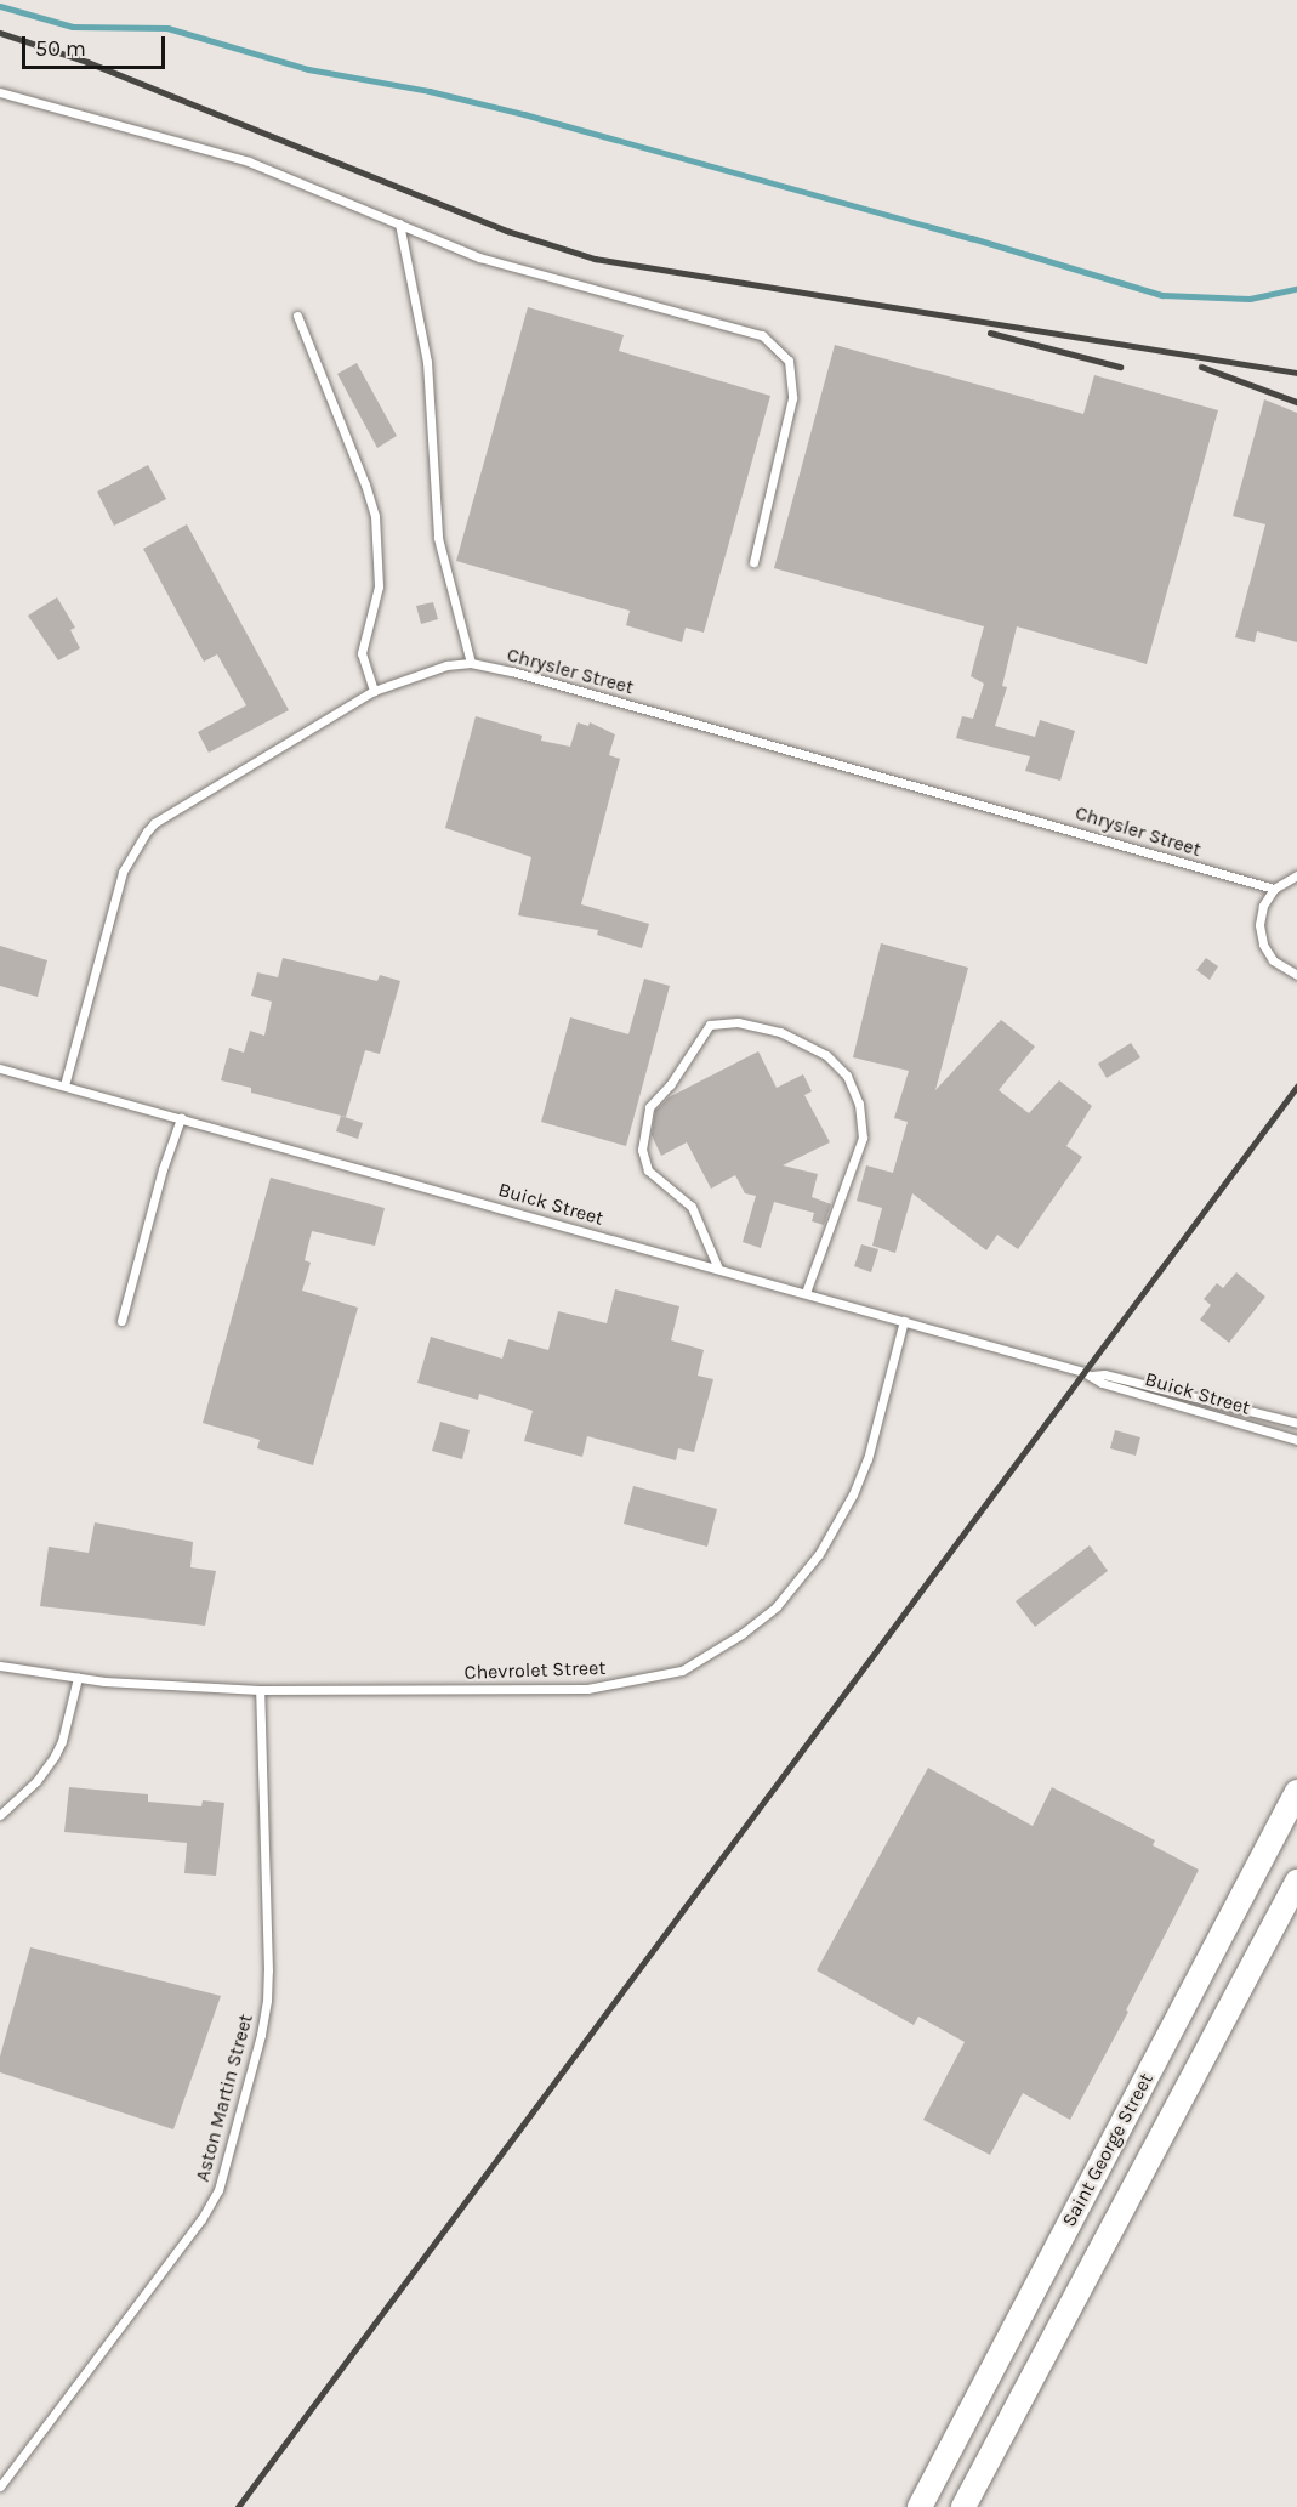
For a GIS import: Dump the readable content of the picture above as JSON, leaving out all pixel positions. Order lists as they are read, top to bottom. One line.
{"streets":{"main road":["Saint George Street"],"lane":["Chrysler Street","Buick Street","Chevrolet Street","Aston Martin Street"]},"crossings":[["Chrysler Street","Buick Street"],["Buick Street","Chevrolet Street"],["Chevrolet Street","Aston Martin Street"]],"scale_bar":"50 m"}
